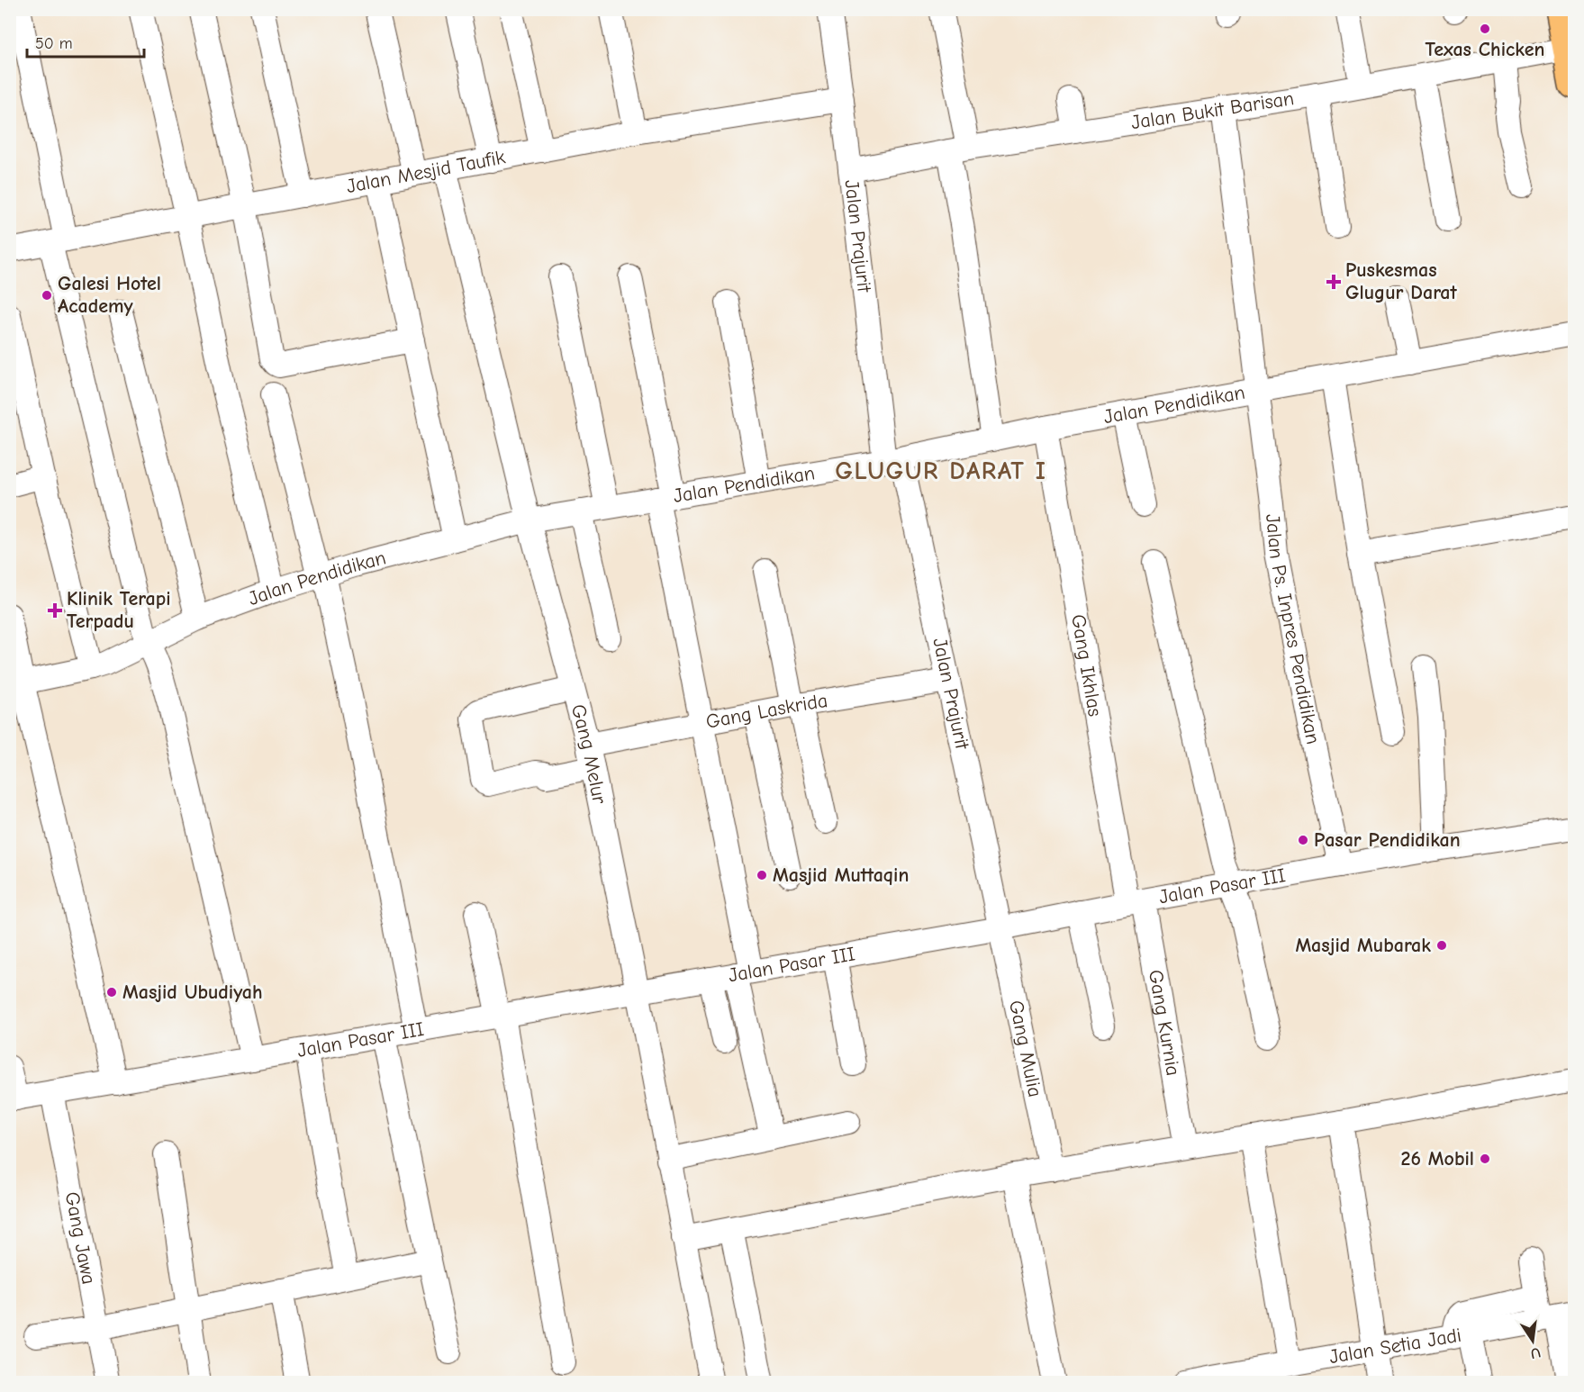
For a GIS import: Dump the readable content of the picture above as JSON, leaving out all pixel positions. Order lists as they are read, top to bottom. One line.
{"streets":{"street":["Jalan Bukit Barisan","Jalan Mesjid Taufik","Jalan Prajurit","Jalan Pendidikan","Jalan Ps. Inpres Pendidikan","Gang Ikhlas","Gang Laskrida","Gang Melur","Jalan Pasar III","Gang Kurnia","Gang Mulia","Gang Jawa","Jalan Setia Jadi"]},"crossings":[["Jalan Bukit Barisan","Jalan Prajurit"],["Jalan Bukit Barisan","Jalan Ps. Inpres Pendidikan"],["Jalan Mesjid Taufik","Jalan Prajurit"],["Jalan Mesjid Taufik","Gang Melur"],["Jalan Prajurit","Jalan Pendidikan"],["Jalan Prajurit","Gang Laskrida"],["Jalan Prajurit","Jalan Pasar III"],["Jalan Prajurit","Gang Mulia"],["Jalan Pendidikan","Jalan Ps. Inpres Pendidikan"],["Jalan Pendidikan","Gang Ikhlas"],["Jalan Pendidikan","Gang Melur"],["Jalan Ps. Inpres Pendidikan","Jalan Pasar III"],["Gang Ikhlas","Jalan Pasar III"],["Gang Ikhlas","Gang Kurnia"],["Gang Laskrida","Gang Melur"],["Gang Melur","Jalan Pasar III"],["Jalan Pasar III","Gang Kurnia"],["Jalan Pasar III","Gang Mulia"],["Jalan Pasar III","Gang Jawa"]],"districts":["GLUGUR DARAT I"],"places":{"other":["Texas Chicken","Galesi Hotel Academy","Pasar Pendidikan","Masjid Muttaqin","Masjid Mubarak","Masjid Ubudiyah","26 Mobil"],"health":["Puskesmas Glugur Darat","Klinik Terapi Terpadu"]},"scale_bar":"50 m","north":"bottom"}
